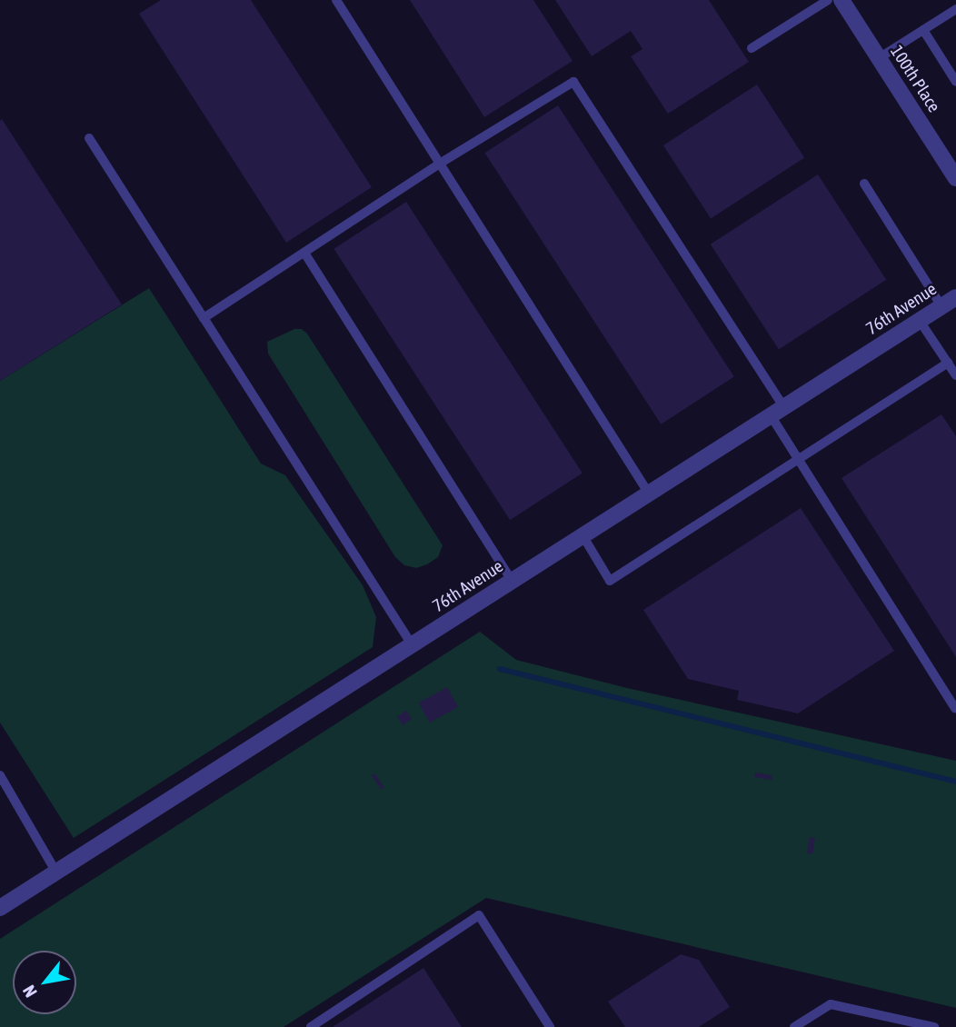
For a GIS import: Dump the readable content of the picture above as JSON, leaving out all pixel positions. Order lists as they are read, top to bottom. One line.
{"streets":{"street":["100th Place","76th Avenue"]},"north":"bottom left"}
